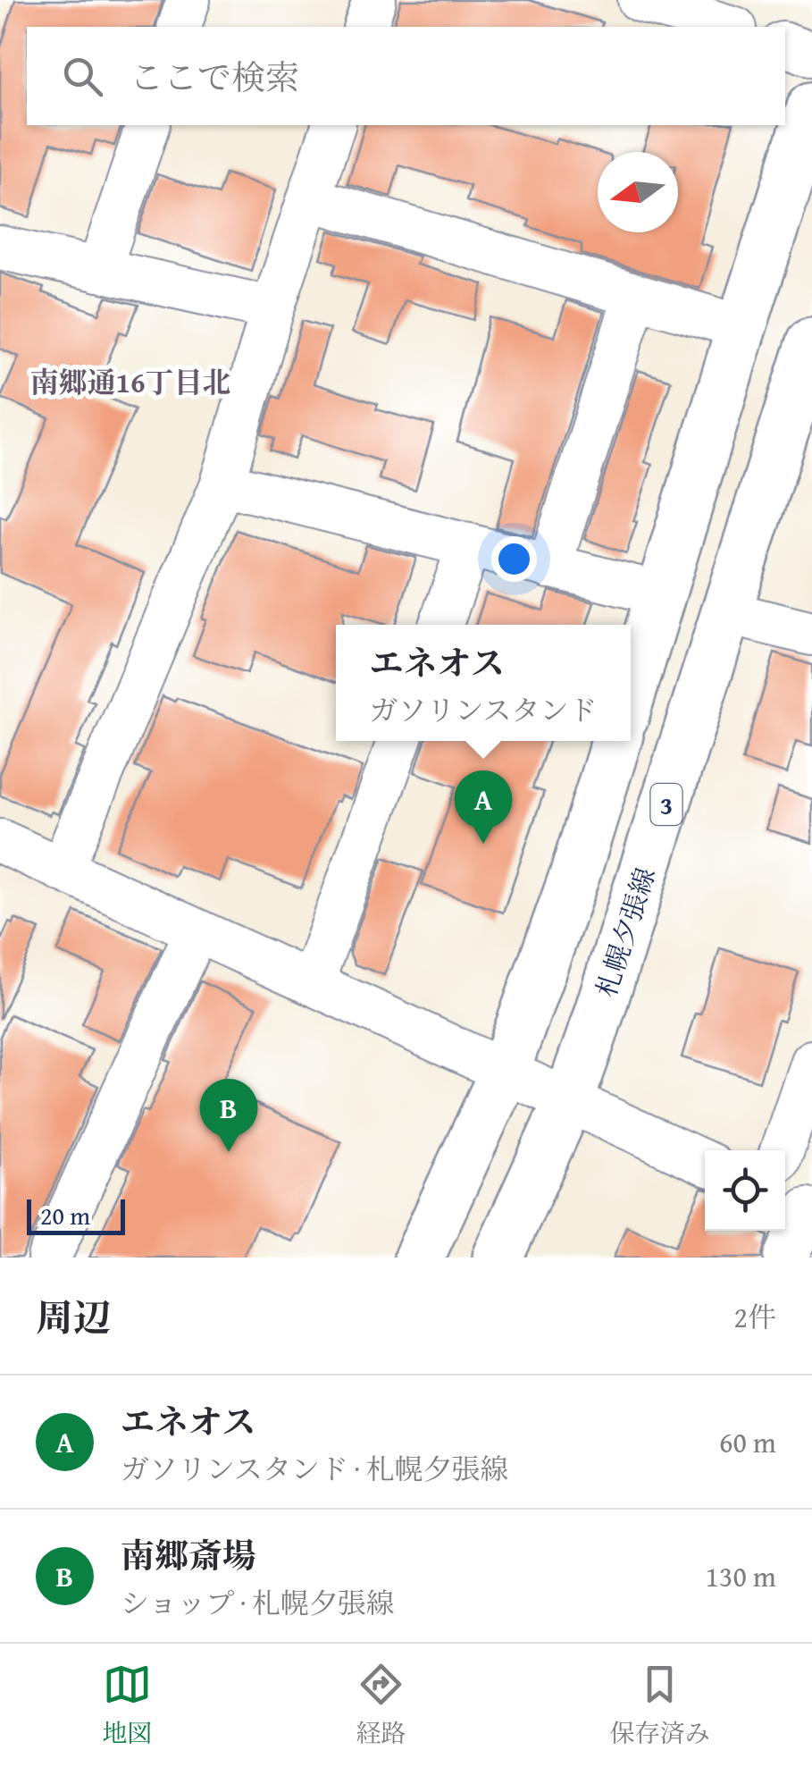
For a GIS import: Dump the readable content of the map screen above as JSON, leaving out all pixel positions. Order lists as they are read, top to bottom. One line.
{"streets":{"main road":["3","札幌夕張線"]},"districts":["南郷通16丁目北"],"scale_bar":"20 m","north":"left","page":{"search":"ここで検索","popup":["エネオス","ガソリンスタンド"],"pins":["A","B"],"scale":"20 m","heading":["周辺","2件"],"list":[{"mark":"A","name":"エネオス","note":"ガソリンスタンド · 札幌夕張線","value":"60 m"},{"mark":"B","name":"南郷斎場","note":"ショップ · 札幌夕張線","value":"130 m"}],"nav":["地図","経路","保存済み"]}}
